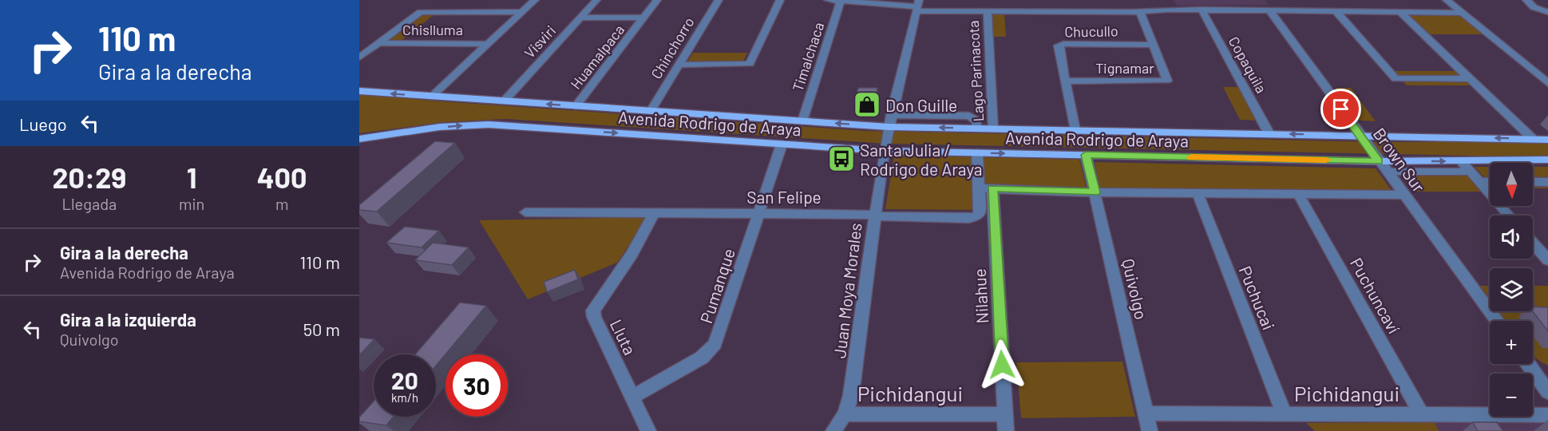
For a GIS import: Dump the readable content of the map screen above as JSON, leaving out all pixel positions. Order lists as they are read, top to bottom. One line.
{"streets":{"main road":["Avenida Rodrigo de Araya"],"street":["Chislluma","Chucullo","Visviri","Chinchorro","Huamalpaca","Timalchaca","Copaquila","Tignamar","Lago Parinacota","Brown Sur","San Felipe","Pumanque","Quivolgo","Juan Moya Morales","Puchuncaví","Nilahue","Puchucai","Lluta","Pichidangui"]},"crossings":[["Chislluma","Avenida Rodrigo de Araya"],["Chucullo","Tignamar"],["Chucullo","Avenida Rodrigo de Araya"],["Visviri","Avenida Rodrigo de Araya"],["Chinchorro","Avenida Rodrigo de Araya"],["Huamalpaca","Avenida Rodrigo de Araya"],["Timalchaca","Avenida Rodrigo de Araya"],["Copaquila","Avenida Rodrigo de Araya"],["Lago Parinacota","Avenida Rodrigo de Araya"],["Avenida Rodrigo de Araya","Brown Sur"],["Avenida Rodrigo de Araya","San Felipe"],["Avenida Rodrigo de Araya","Pumanque"],["Avenida Rodrigo de Araya","Quivolgo"],["Avenida Rodrigo de Araya","Juan Moya Morales"],["San Felipe","Pumanque"],["San Felipe","Juan Moya Morales"],["San Felipe","Nilahue"],["San Felipe","Lluta"],["Pumanque","Lluta"],["Quivolgo","Pichidangui"],["Juan Moya Morales","Pichidangui"],["Puchuncaví","Pichidangui"],["Nilahue","Pichidangui"],["Puchucai","Pichidangui"]],"places":{"shop":["Don Guille"],"bus stop":["Santa Julia / Rodrigo de Araya"]},"north":"bottom","page":{"turn":["110 m","Gira a la derecha"],"then":"Luego","eta":["20:29","Llegada","1","min","400","m"],"map_buttons":["+","−"],"list":[{"name":"Gira a la derecha","note":"Avenida Rodrigo de Araya","value":"110 m"},{"name":"Gira a la izquierda","note":"Quivolgo","value":"50 m"}],"speed":"20 km/h","limit":"30"}}
